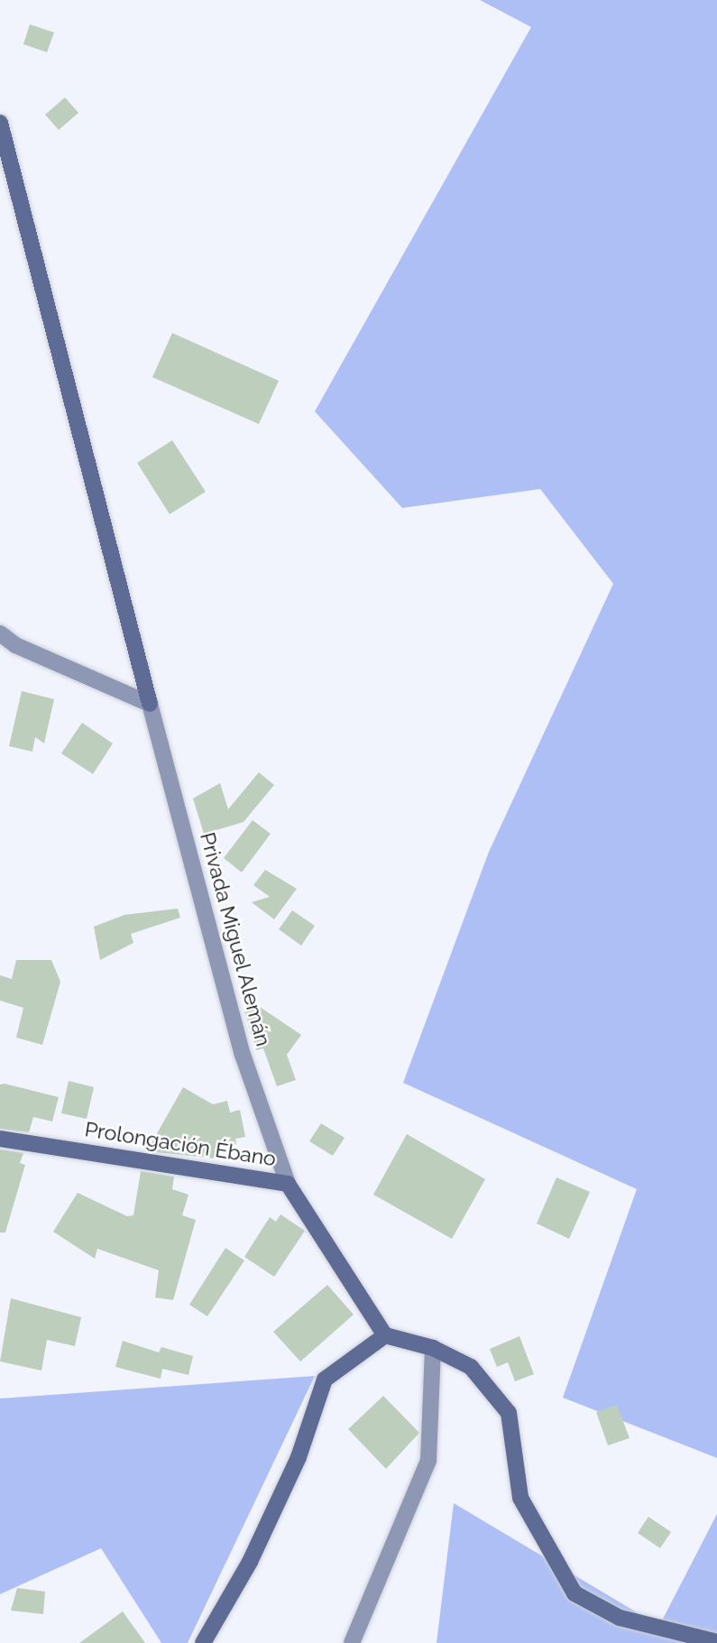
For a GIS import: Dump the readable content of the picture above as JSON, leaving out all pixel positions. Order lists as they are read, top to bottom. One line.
{"streets":{"street":["Privada Miguel Alemán","Prolongación Ébano"]},"crossings":[["Privada Miguel Alemán","Prolongación Ébano"]]}
